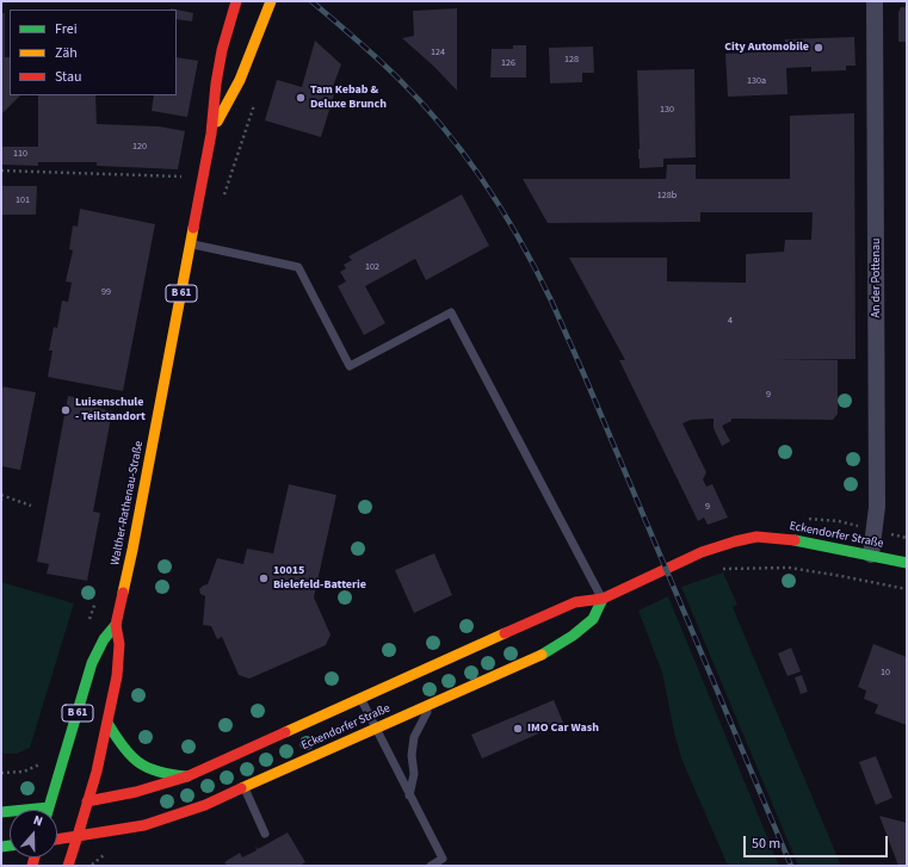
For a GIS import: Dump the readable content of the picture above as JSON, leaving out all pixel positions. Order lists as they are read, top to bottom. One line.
{"streets":{"main road":["B 61","Walther-Rathenau-Straße","Eckendorfer Straße"],"street":["An der Pottenau"]},"crossings":[["An der Pottenau","Eckendorfer Straße"],["B 61","Walther-Rathenau-Straße"],["B 61","Eckendorfer Straße"],["Walther-Rathenau-Straße","Eckendorfer Straße"]],"places":["City Automobile","Tam Kebab & Deluxe Brunch","Luisenschule - Teilstandort","10015 Bielefeld-Batterie","IMO Car Wash"],"house_numbers":["124","128","126","130a","130","120","110","128b","101","102","99","4","9","9","10"],"legend":["Frei","Zäh","Stau"],"scale_bar":"50 m","north":"top"}
